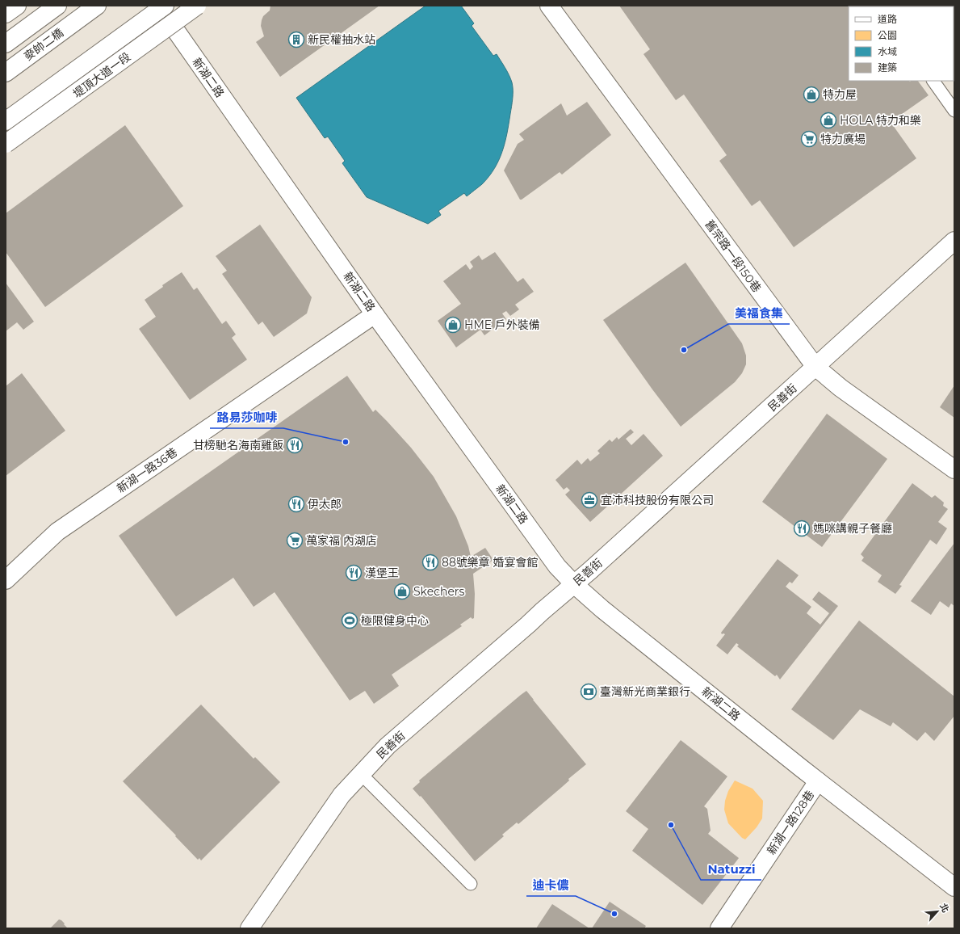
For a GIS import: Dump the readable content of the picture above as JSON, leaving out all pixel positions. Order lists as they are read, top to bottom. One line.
{"streets":{"main road":["麥帥二橋","堤頂大道一段","新湖二路","舊宗路一段150巷","民善街","新湖一路36巷","新湖一路128巷"]},"crossings":[["堤頂大道一段","新湖二路"],["新湖二路","民善街"],["新湖二路","新湖一路36巷"],["新湖二路","新湖一路128巷"],["舊宗路一段150巷","民善街"]],"places":{"building":["新民權抽水站"],"shop":["特力屋","HOLA 特力和樂","HME 戶外裝備","Skechers"],"supermarket":["特力廣場","萬家福 內湖店"],"other":["美福食集","路易莎咖啡","Natuzzi","迪卡儂"],"restaurant":["甘榜馳名海南雞飯","伊太郎","媽咪講親子餐廳","88號樂章 婚宴會館","漢堡王"],"office":["宜沛科技股份有限公司"],"sports":["極限健身中心"],"bank":["臺灣新光商業銀行"]},"legend":["道路","公園","水域","建築"],"north":"top right"}
